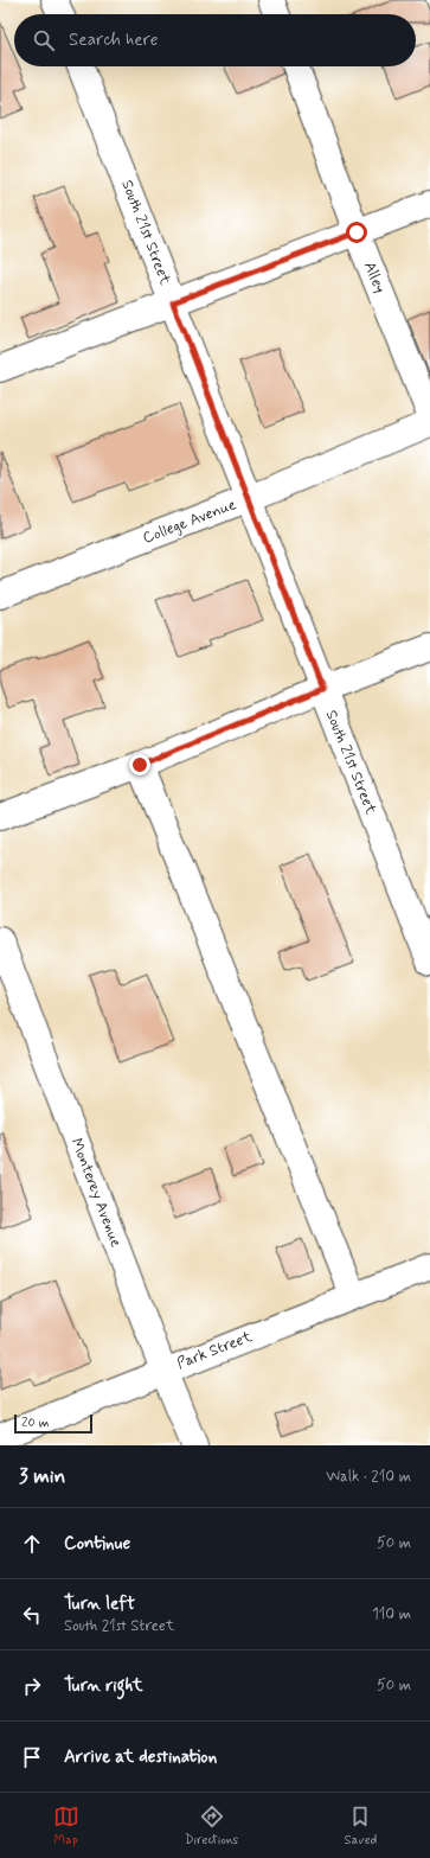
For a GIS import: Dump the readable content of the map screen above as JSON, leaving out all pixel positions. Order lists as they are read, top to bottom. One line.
{"streets":{"street":["South 21st Street","Alley","College Avenue","Monterey Avenue","Park Street"]},"crossings":[["South 21st Street","College Avenue"],["Monterey Avenue","Park Street"]],"scale_bar":"20 m","page":{"search":"Search here","scale":"20 m","heading":["3 min","Walk · 210 m"],"list":[["Continue","50 m"],["Turn left","South 21st Street","110 m"],["Turn right","50 m"],"Arrive at destination"],"nav":["Map","Directions","Saved"]}}
